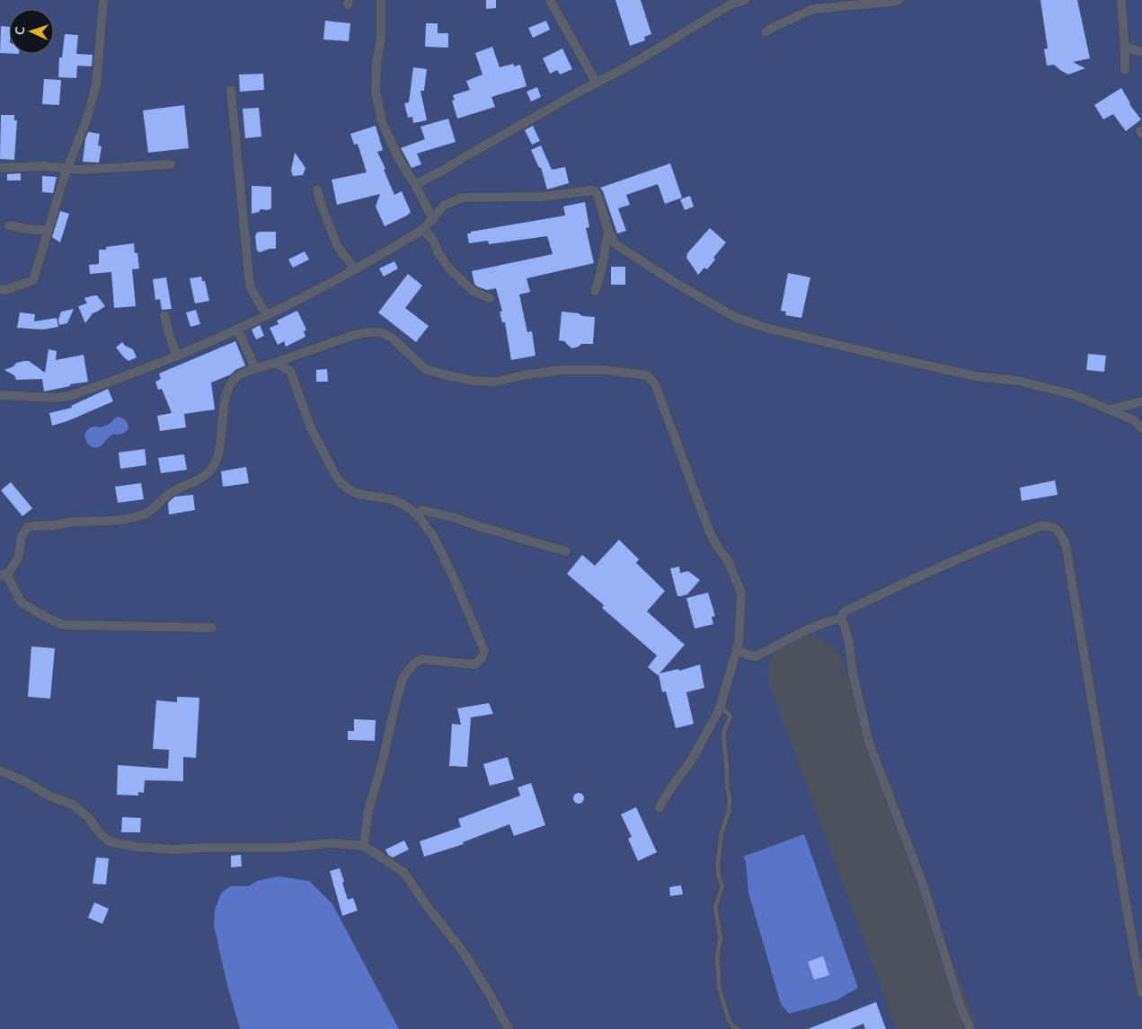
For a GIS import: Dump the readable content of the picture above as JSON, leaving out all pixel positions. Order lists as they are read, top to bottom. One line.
{"north":"left"}
